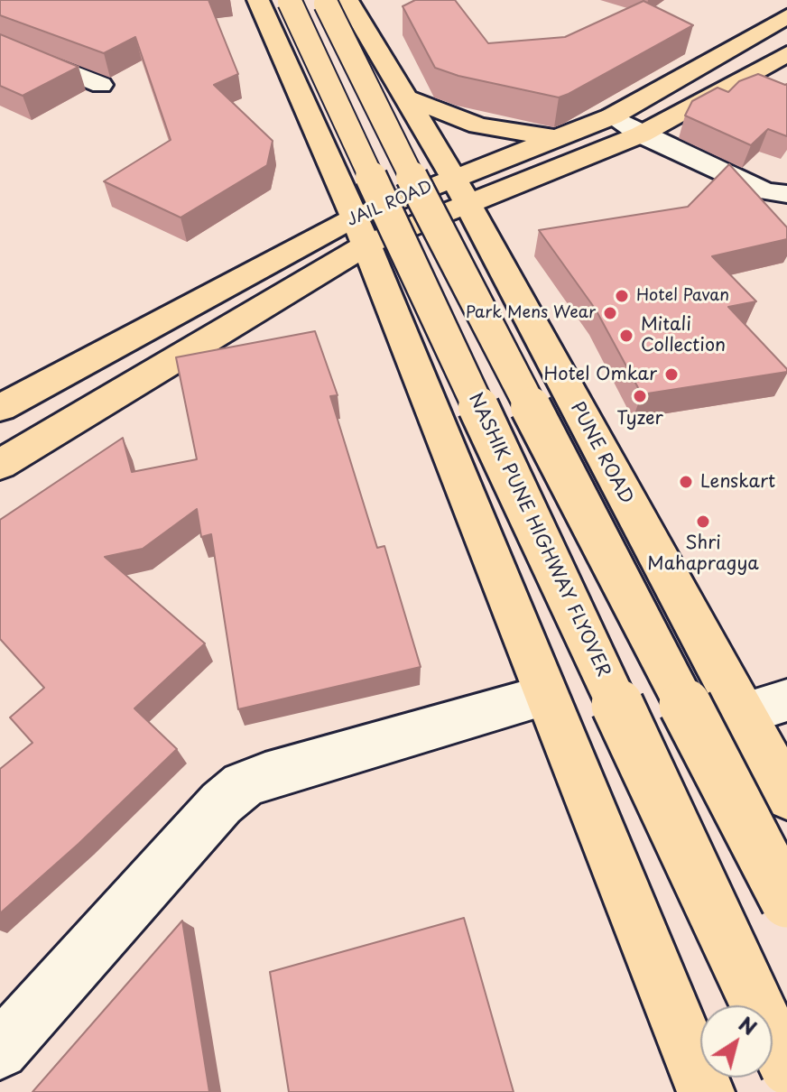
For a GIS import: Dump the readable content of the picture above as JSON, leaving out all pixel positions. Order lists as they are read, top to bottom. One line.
{"streets":{"main road":["JAIL ROAD","PUNE ROAD","NASHIK PUNE HIGHWAY FLYOVER"]},"crossings":[["JAIL ROAD","PUNE ROAD"],["PUNE ROAD","NASHIK PUNE HIGHWAY FLYOVER"]],"places":["Hotel Pavan","Park Mens Wear","Mitali Collection","Hotel Omkar","Tyzer","Lenskart","Shri Mahapragya"],"north":"top right"}
